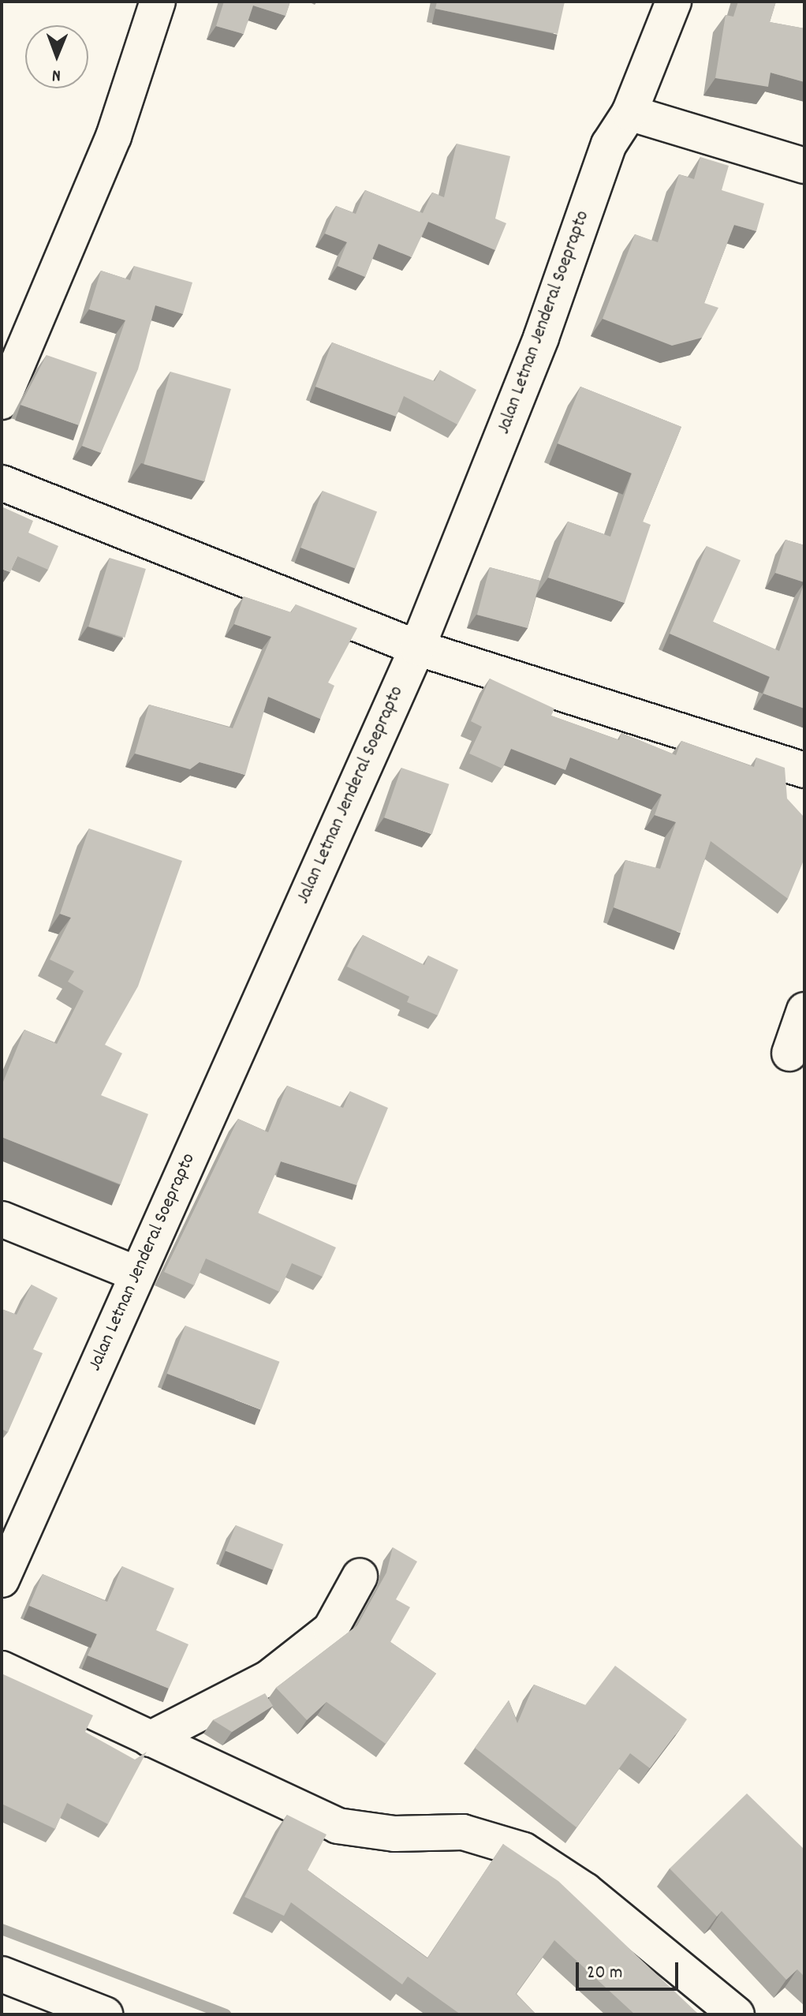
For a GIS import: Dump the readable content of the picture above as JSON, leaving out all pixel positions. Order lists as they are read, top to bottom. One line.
{"streets":{"street":["Jalan Letnan Jenderal Soeprapto"]},"scale_bar":"20 m","north":"bottom"}
